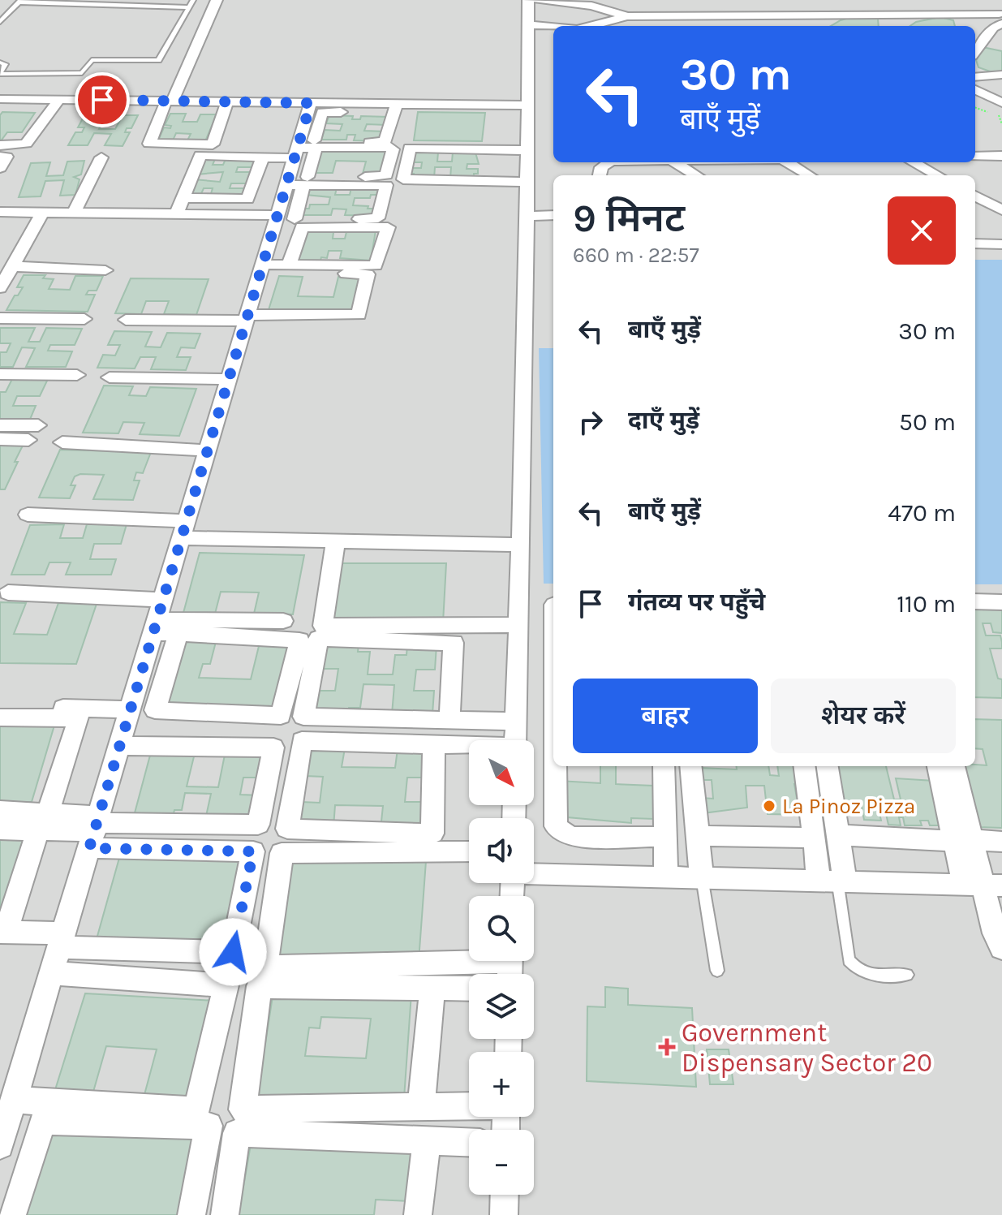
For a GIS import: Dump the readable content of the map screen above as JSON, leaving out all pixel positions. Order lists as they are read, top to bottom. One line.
{"places":{"other":["La Pinoz Pizza"],"health":["Government Dispensary Sector 20"]},"north":"bottom right","page":{"turn":["30 m","बाएँ मुड़ें"],"heading":["9 मिनट","660 m · 22:57"],"list":[{"name":"बाएँ मुड़ें","value":"30 m"},{"name":"दाएँ मुड़ें","value":"50 m"},{"name":"बाएँ मुड़ें","value":"470 m"},{"name":"गंतव्य पर पहुँचे","value":"110 m"}],"buttons":["बाहर","शेयर करें"],"map_buttons":["+","−"]}}
